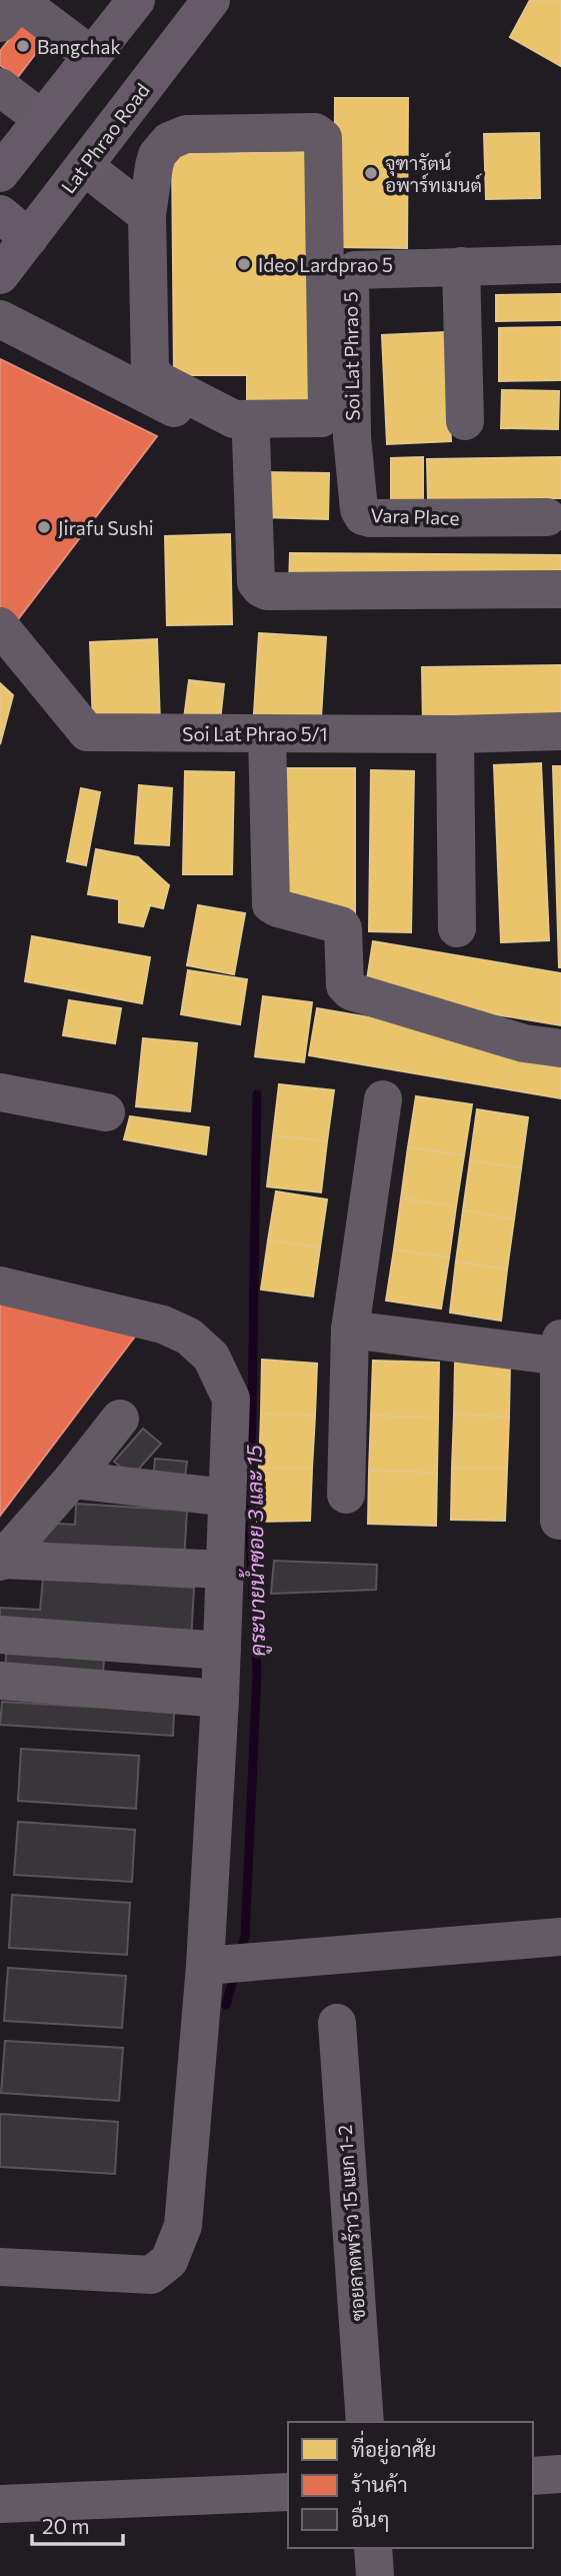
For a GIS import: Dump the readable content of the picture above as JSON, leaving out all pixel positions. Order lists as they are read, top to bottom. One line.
{"streets":{"main road":["Lat Phrao Road"],"street":["Soi Lat Phrao 5","Vara Place","Soi Lat Phrao 5/1","ซอยลาดพร้าว 15 แยก 1-2"]},"crossings":[["Soi Lat Phrao 5","Vara Place"]],"water":["คูระบายน้ำซอย 3 และ 15"],"places":["Bangchak","จุฑารัตน์ อพาร์ทเมนต์","Ideo Lardprao 5","Jirafu Sushi"],"legend":["ที่อยู่อาศัย","ร้านค้า","อื่นๆ"],"scale_bar":"20 m"}
